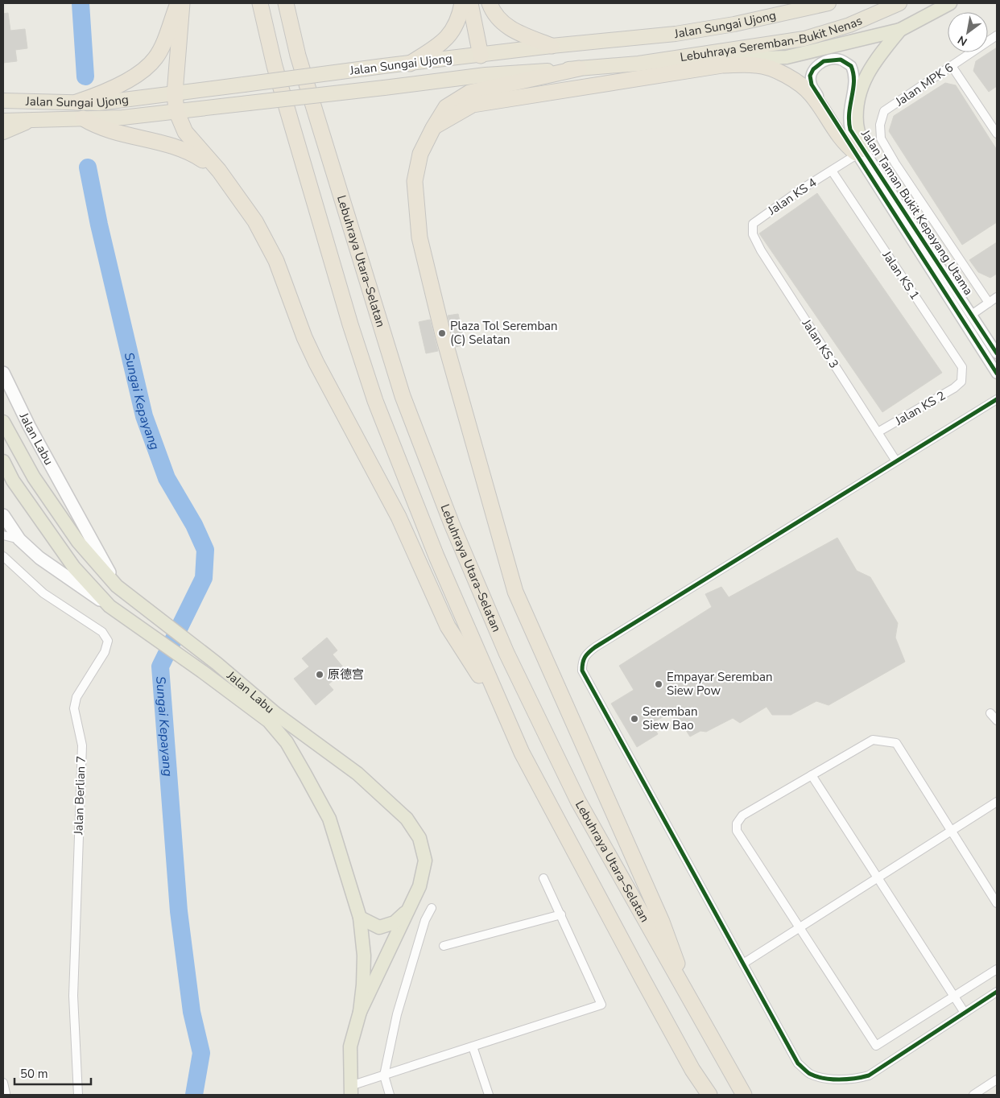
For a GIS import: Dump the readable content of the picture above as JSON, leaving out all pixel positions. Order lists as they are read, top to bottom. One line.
{"streets":{"highway":["Jalan Sungai Ujong","Lebuhraya Seremban-Bukit Nenas","Lebuhraya Utara–Selatan"],"main road":["Jalan Labu"],"street":["Jalan MPK 6","Jalan KS 4","Jalan Taman Bukit Kepayang Utama","Jalan KS 1","Jalan KS 3","Jalan KS 2","Jalan Berlian 7"]},"crossings":[["Jalan Sungai Ujong","Lebuhraya Seremban-Bukit Nenas"],["Jalan KS 4","Jalan Taman Bukit Kepayang Utama"],["Jalan KS 4","Jalan KS 1"],["Jalan KS 4","Jalan KS 3"],["Jalan KS 1","Jalan KS 2"],["Jalan KS 3","Jalan KS 2"]],"water":["Sungai Kepayang"],"places":["Plaza Tol Seremban (C) Selatan","原德宫","Empayar Seremban Siew Pow","Seremban Siew Bao"],"scale_bar":"50 m","north":"bottom left"}
